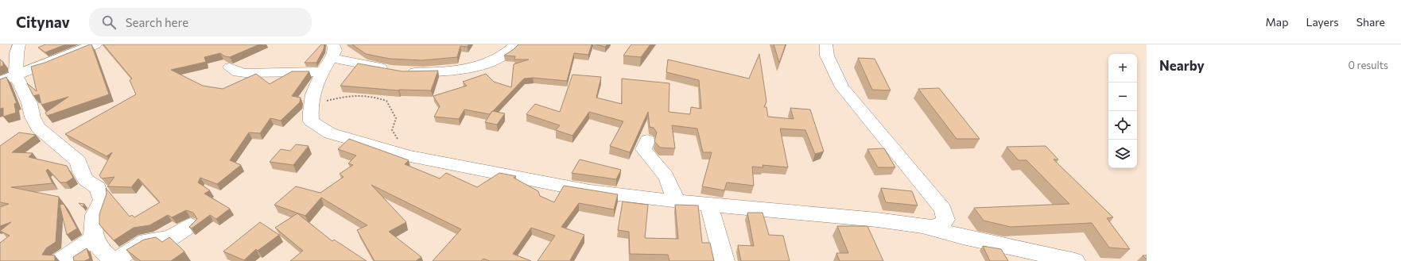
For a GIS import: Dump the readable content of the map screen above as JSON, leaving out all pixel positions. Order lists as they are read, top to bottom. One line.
{"page":{"header":"Citynav","search":"Search here","nav":["Map","Layers","Share"],"heading":["Nearby","0 results"],"map_buttons":["+","−"]}}
